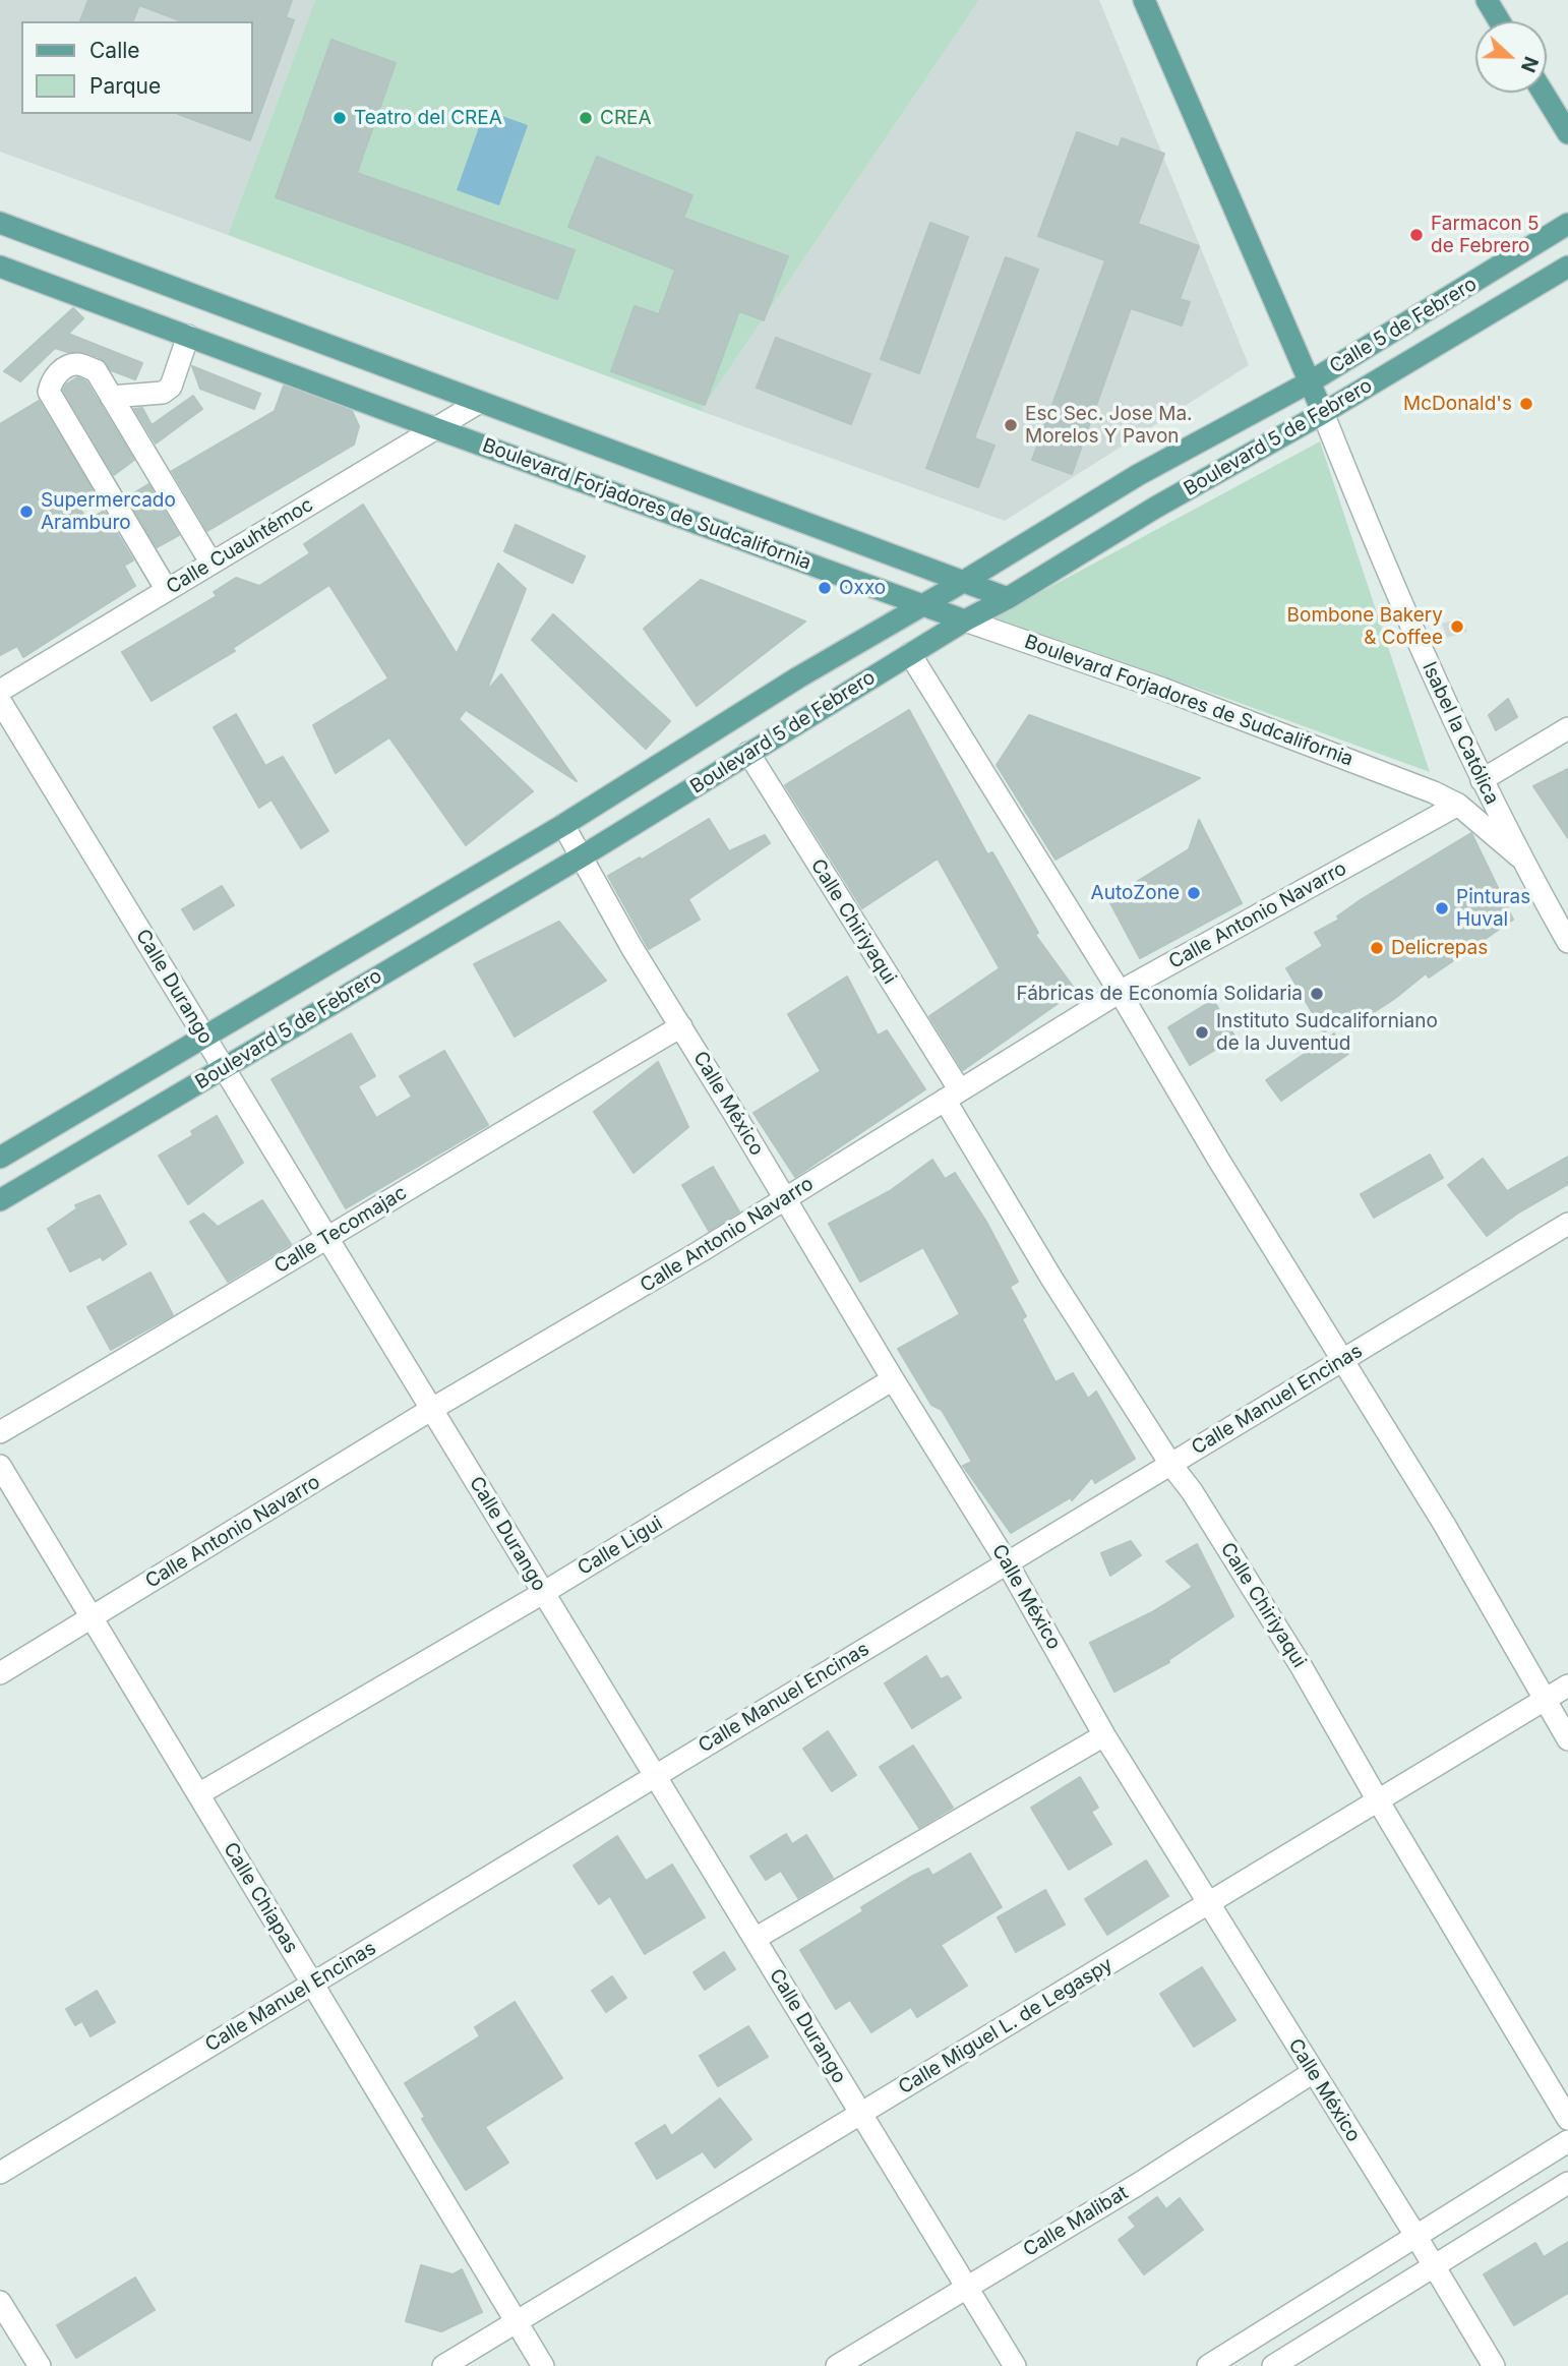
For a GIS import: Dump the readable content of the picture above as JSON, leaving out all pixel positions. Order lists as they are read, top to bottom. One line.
{"streets":{"main road":["Calle 5 de Febrero","Boulevard 5 de Febrero","Boulevard Forjadores de Sudcalifornia"],"street":["Calle Cuauhtémoc","Isabel la Católica","Calle Antonio Navarro","Calle Chiriyaqui","Calle Durango","Calle México","Calle Tecomajac","Calle Manuel Encinas","Calle Ligui","Calle Chiapas","Calle Miguel L. de Legaspy","Calle Malibat"]},"crossings":[["Calle 5 de Febrero","Boulevard 5 de Febrero"],["Boulevard 5 de Febrero","Boulevard Forjadores de Sudcalifornia"],["Boulevard 5 de Febrero","Isabel la Católica"],["Boulevard 5 de Febrero","Calle Chiriyaqui"],["Boulevard 5 de Febrero","Calle Durango"],["Boulevard 5 de Febrero","Calle México"],["Boulevard Forjadores de Sudcalifornia","Calle Cuauhtémoc"],["Boulevard Forjadores de Sudcalifornia","Isabel la Católica"],["Boulevard Forjadores de Sudcalifornia","Calle Antonio Navarro"],["Calle Antonio Navarro","Calle Chiriyaqui"],["Calle Antonio Navarro","Calle Durango"],["Calle Antonio Navarro","Calle México"],["Calle Antonio Navarro","Calle Chiapas"],["Calle Chiriyaqui","Calle Manuel Encinas"],["Calle Chiriyaqui","Calle Miguel L. de Legaspy"],["Calle Durango","Calle Tecomajac"],["Calle Durango","Calle Manuel Encinas"],["Calle Durango","Calle Ligui"],["Calle Durango","Calle Miguel L. de Legaspy"],["Calle Durango","Calle Malibat"],["Calle México","Calle Tecomajac"],["Calle México","Calle Manuel Encinas"],["Calle México","Calle Ligui"],["Calle México","Calle Miguel L. de Legaspy"],["Calle México","Calle Malibat"],["Calle Manuel Encinas","Calle Chiapas"],["Calle Ligui","Calle Chiapas"],["Calle Chiapas","Calle Miguel L. de Legaspy"]],"places":["Teatro del CREA","CREA","Farmacon 5 de Febrero","McDonald's","Esc Sec. Jose Ma. Morelos Y Pavon","Supermercado Aramburo","Oxxo","Bombone Bakery & Coffee","AutoZone","Pinturas Huval","Delicrepas","Fábricas de Economía Solidaria","Instituto Sudcaliforniano de la Juventud"],"legend":["Calle","Parque"],"north":"right"}
